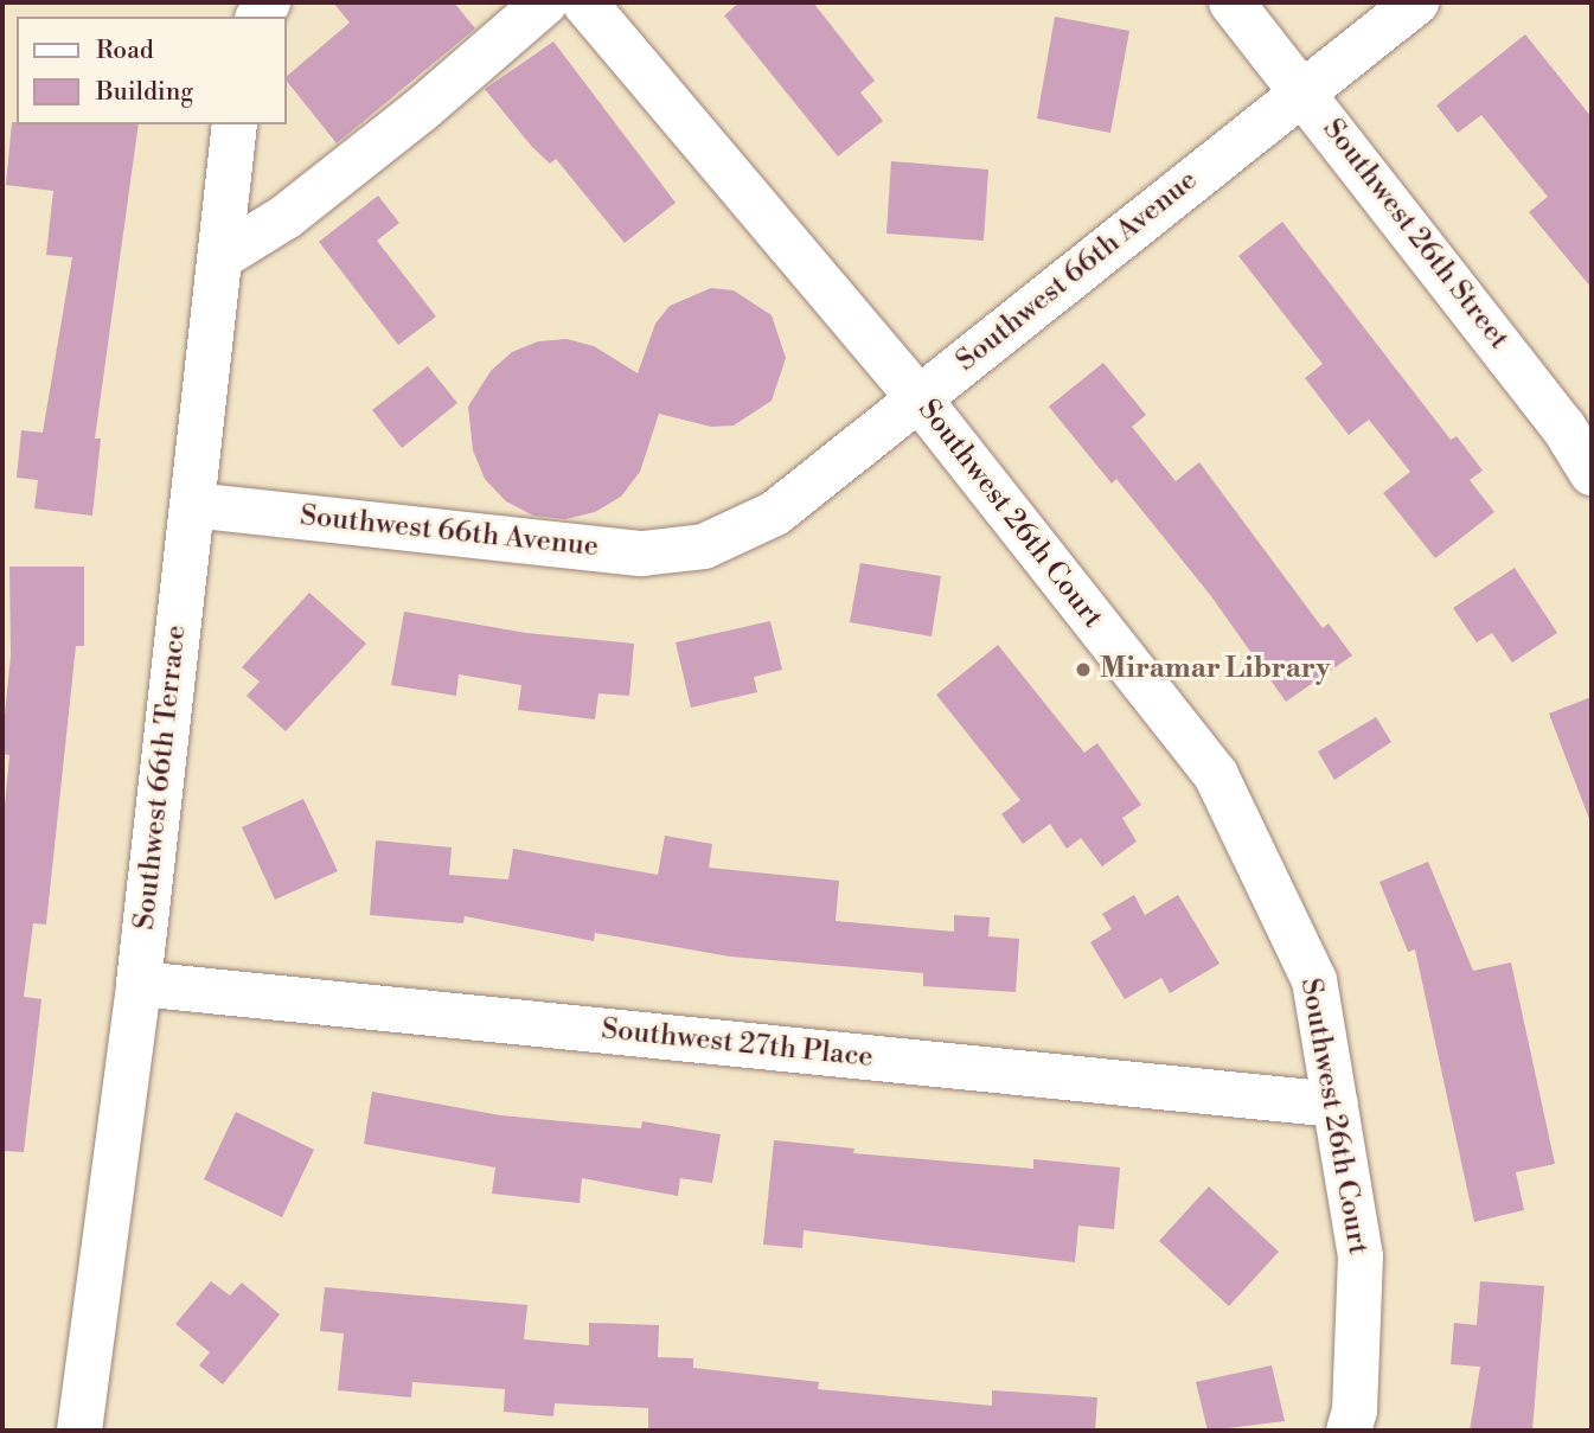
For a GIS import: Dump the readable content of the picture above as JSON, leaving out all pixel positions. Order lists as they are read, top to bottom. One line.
{"streets":{"street":["Southwest 26th Street","Southwest 66th Avenue","Southwest 26th Court","Southwest 66th Terrace","Southwest 27th Place"]},"crossings":[["Southwest 26th Street","Southwest 66th Avenue"],["Southwest 66th Avenue","Southwest 26th Court"],["Southwest 66th Avenue","Southwest 66th Terrace"],["Southwest 26th Court","Southwest 27th Place"],["Southwest 66th Terrace","Southwest 27th Place"]],"places":["Miramar Library"],"legend":["Road","Building"]}
